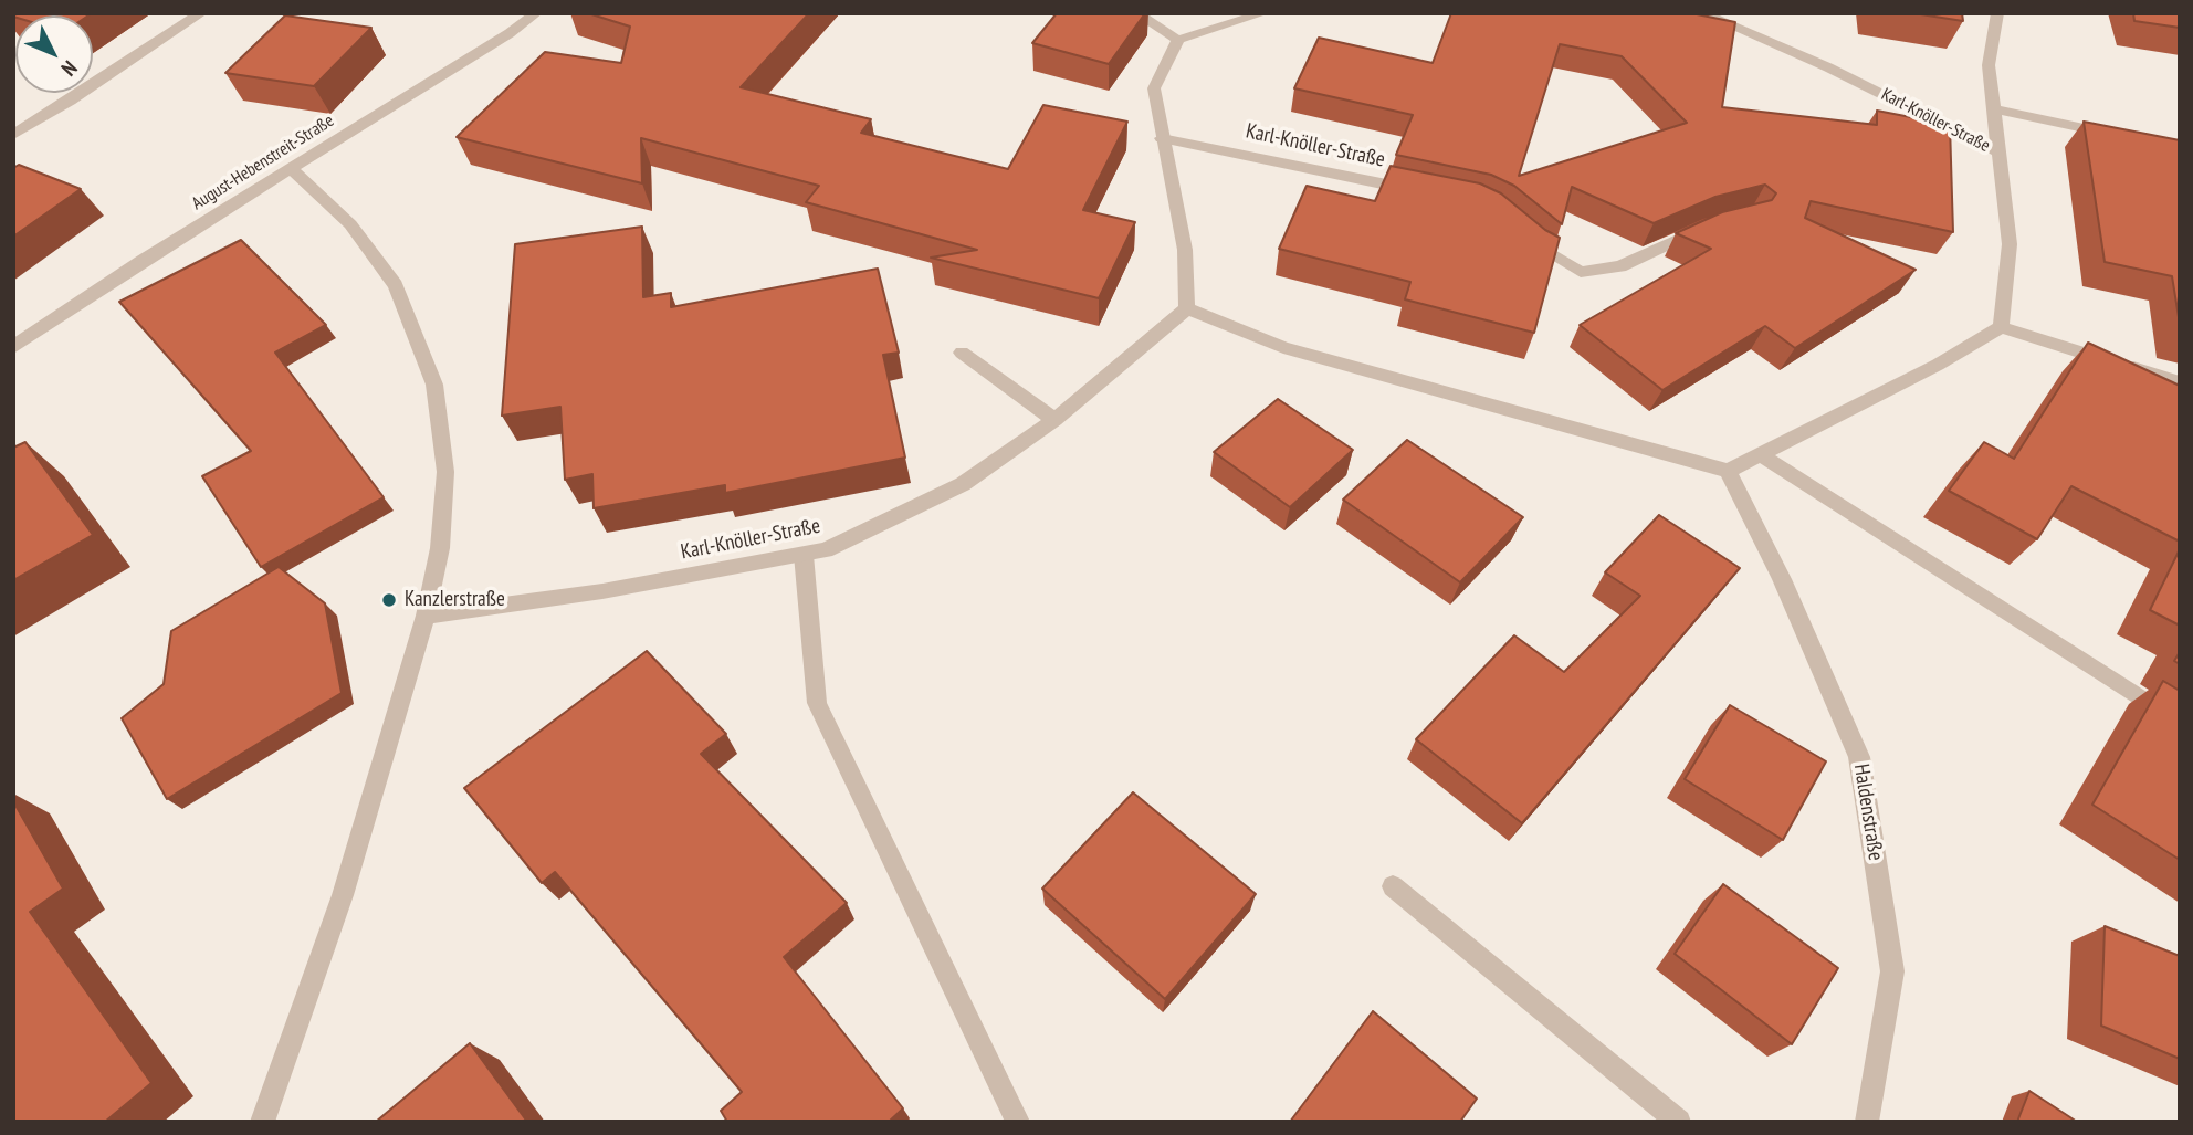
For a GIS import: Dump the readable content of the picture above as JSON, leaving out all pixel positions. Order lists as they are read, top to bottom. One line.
{"streets":{"street":["Karl-Knöller-Straße","August-Hebenstreit-Straße","Haldenstraße"]},"places":["Kanzlerstraße"],"north":"bottom right"}
